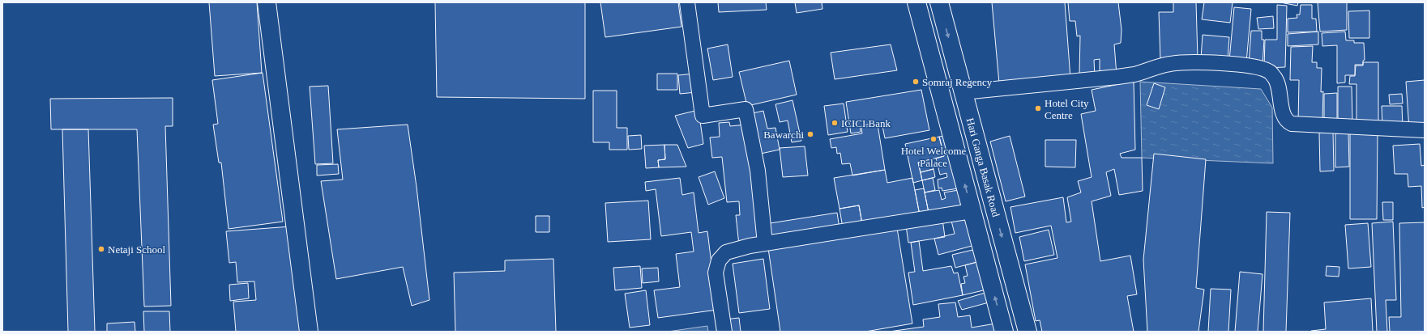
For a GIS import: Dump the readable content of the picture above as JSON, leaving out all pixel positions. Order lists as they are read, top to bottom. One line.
{"streets":{"main road":["Hari Ganga Basak Road"]},"places":["Somraj Regency","Hotel City Centre","ICICI Bank","Bawarchi","Hotel Welcome Palace","Netaji School"]}
